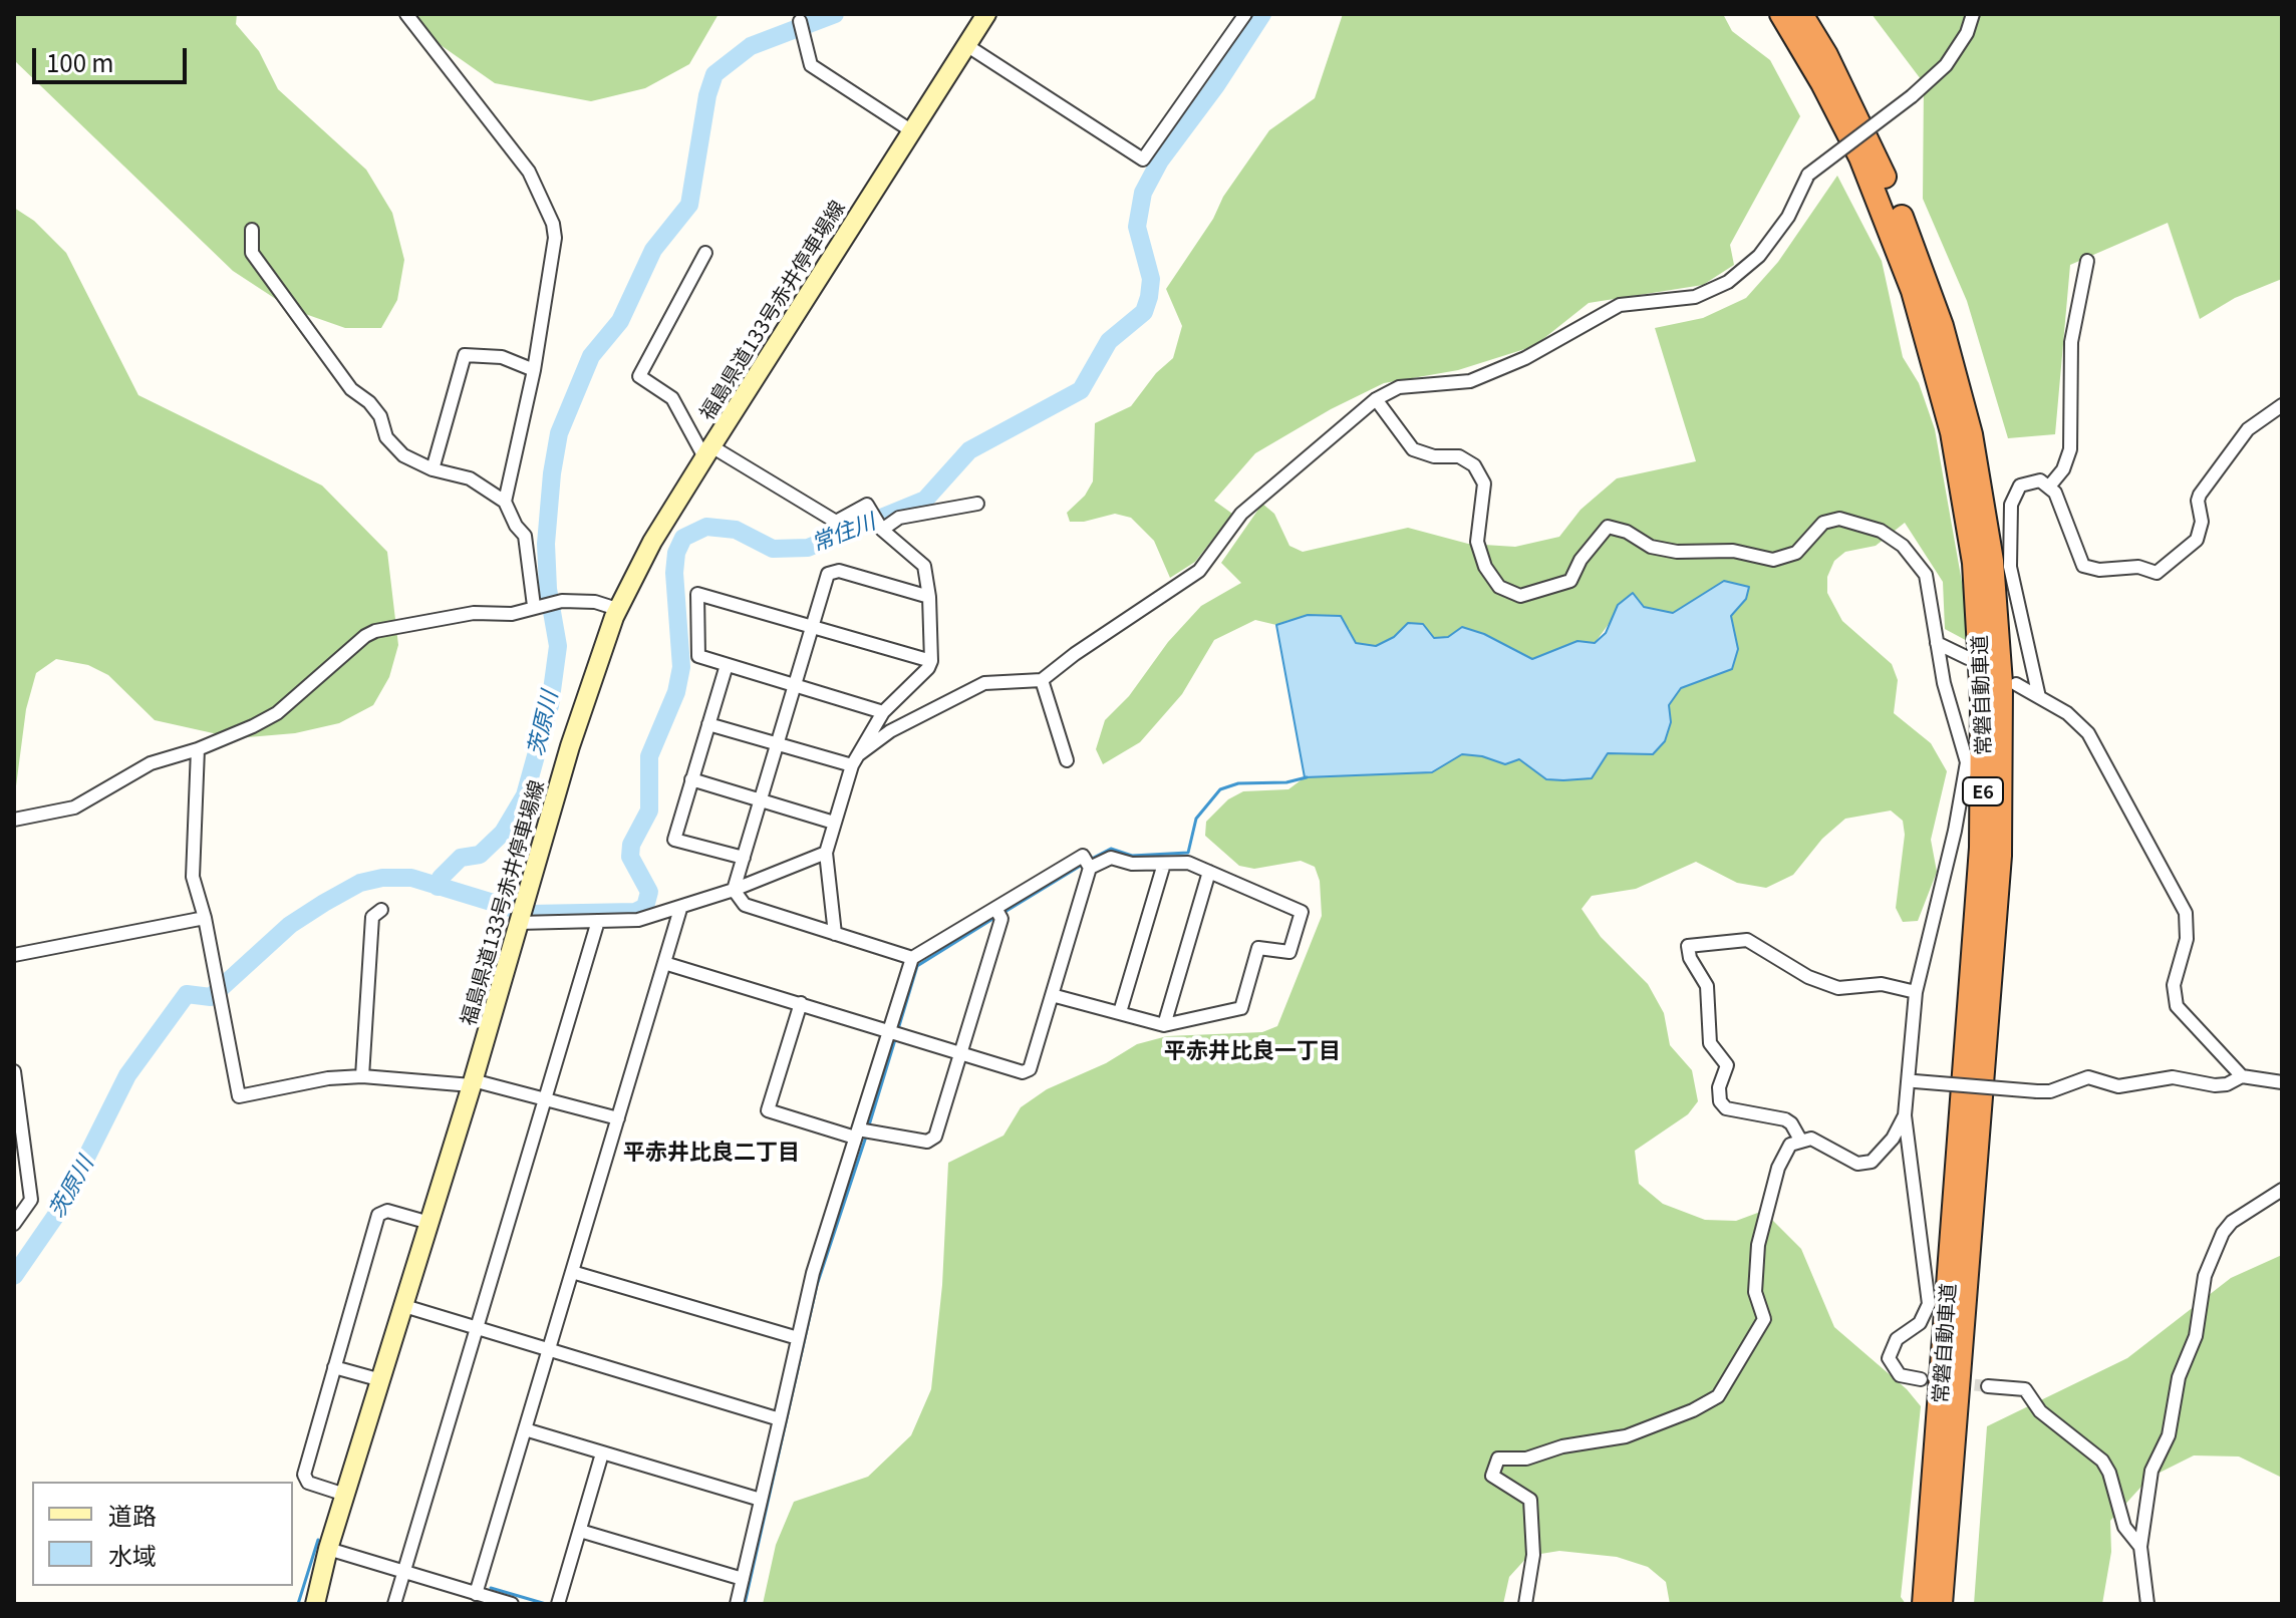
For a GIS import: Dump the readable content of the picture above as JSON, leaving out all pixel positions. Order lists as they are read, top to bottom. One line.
{"streets":{"highway":["常磐自動車道","E6"],"main road":["福島県道133号赤井停車場線"]},"districts":["平赤井比良一丁目","平赤井比良二丁目"],"water":["常住川","茨原川"],"legend":["道路","水域"],"scale_bar":"100 m"}
